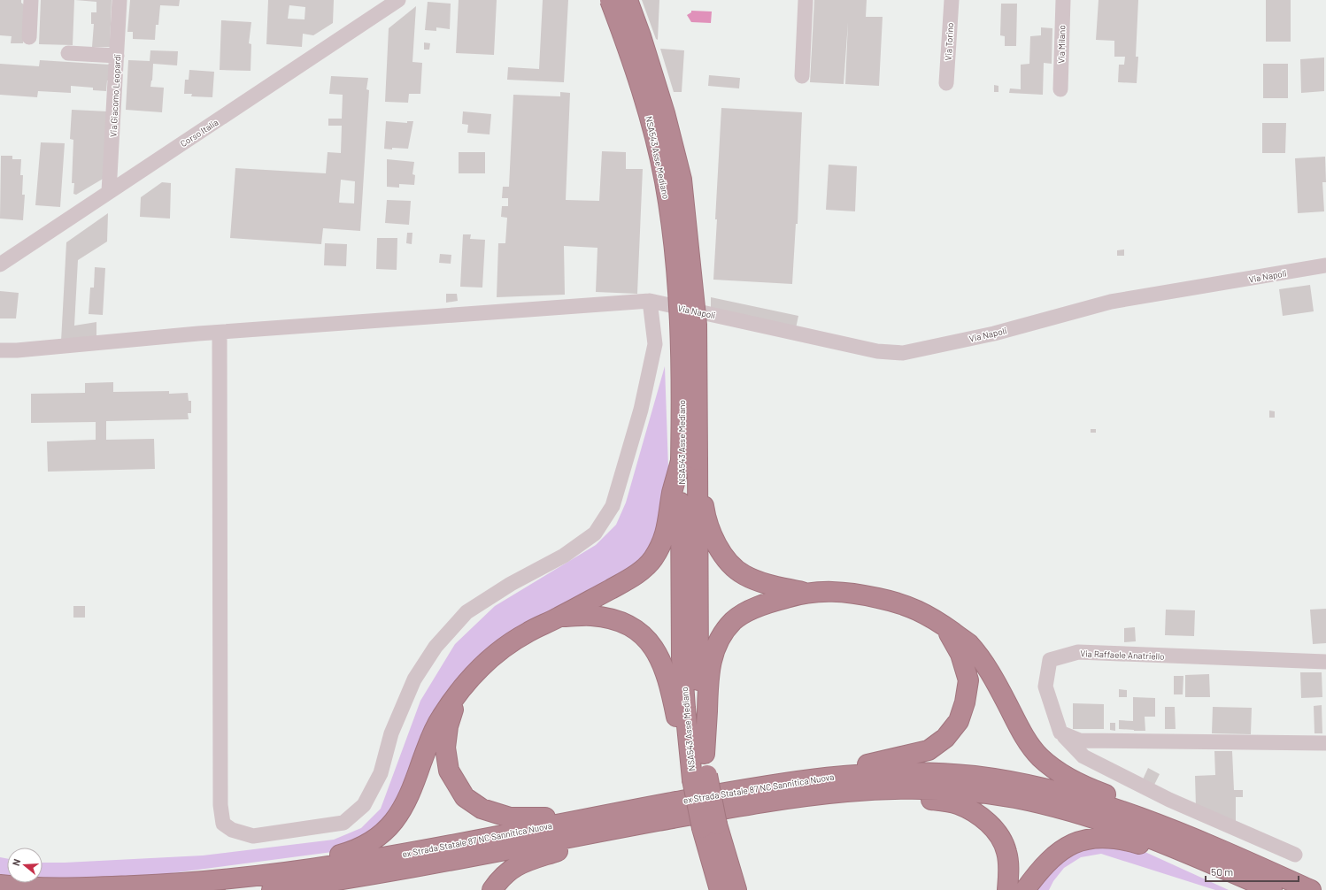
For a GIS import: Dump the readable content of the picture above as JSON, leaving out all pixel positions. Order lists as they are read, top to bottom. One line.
{"streets":{"highway":["NSA543 Asse Mediano","ex Strada Statale 87 NC Sannitica Nuova"],"street":["Via Torino","Via Milano","Via Giacomo Leopardi","Corso Italia","Via Napoli","Via Raffaele Anatriello"]},"crossings":[["Via Giacomo Leopardi","Corso Italia"]],"scale_bar":"50 m","north":"left"}
